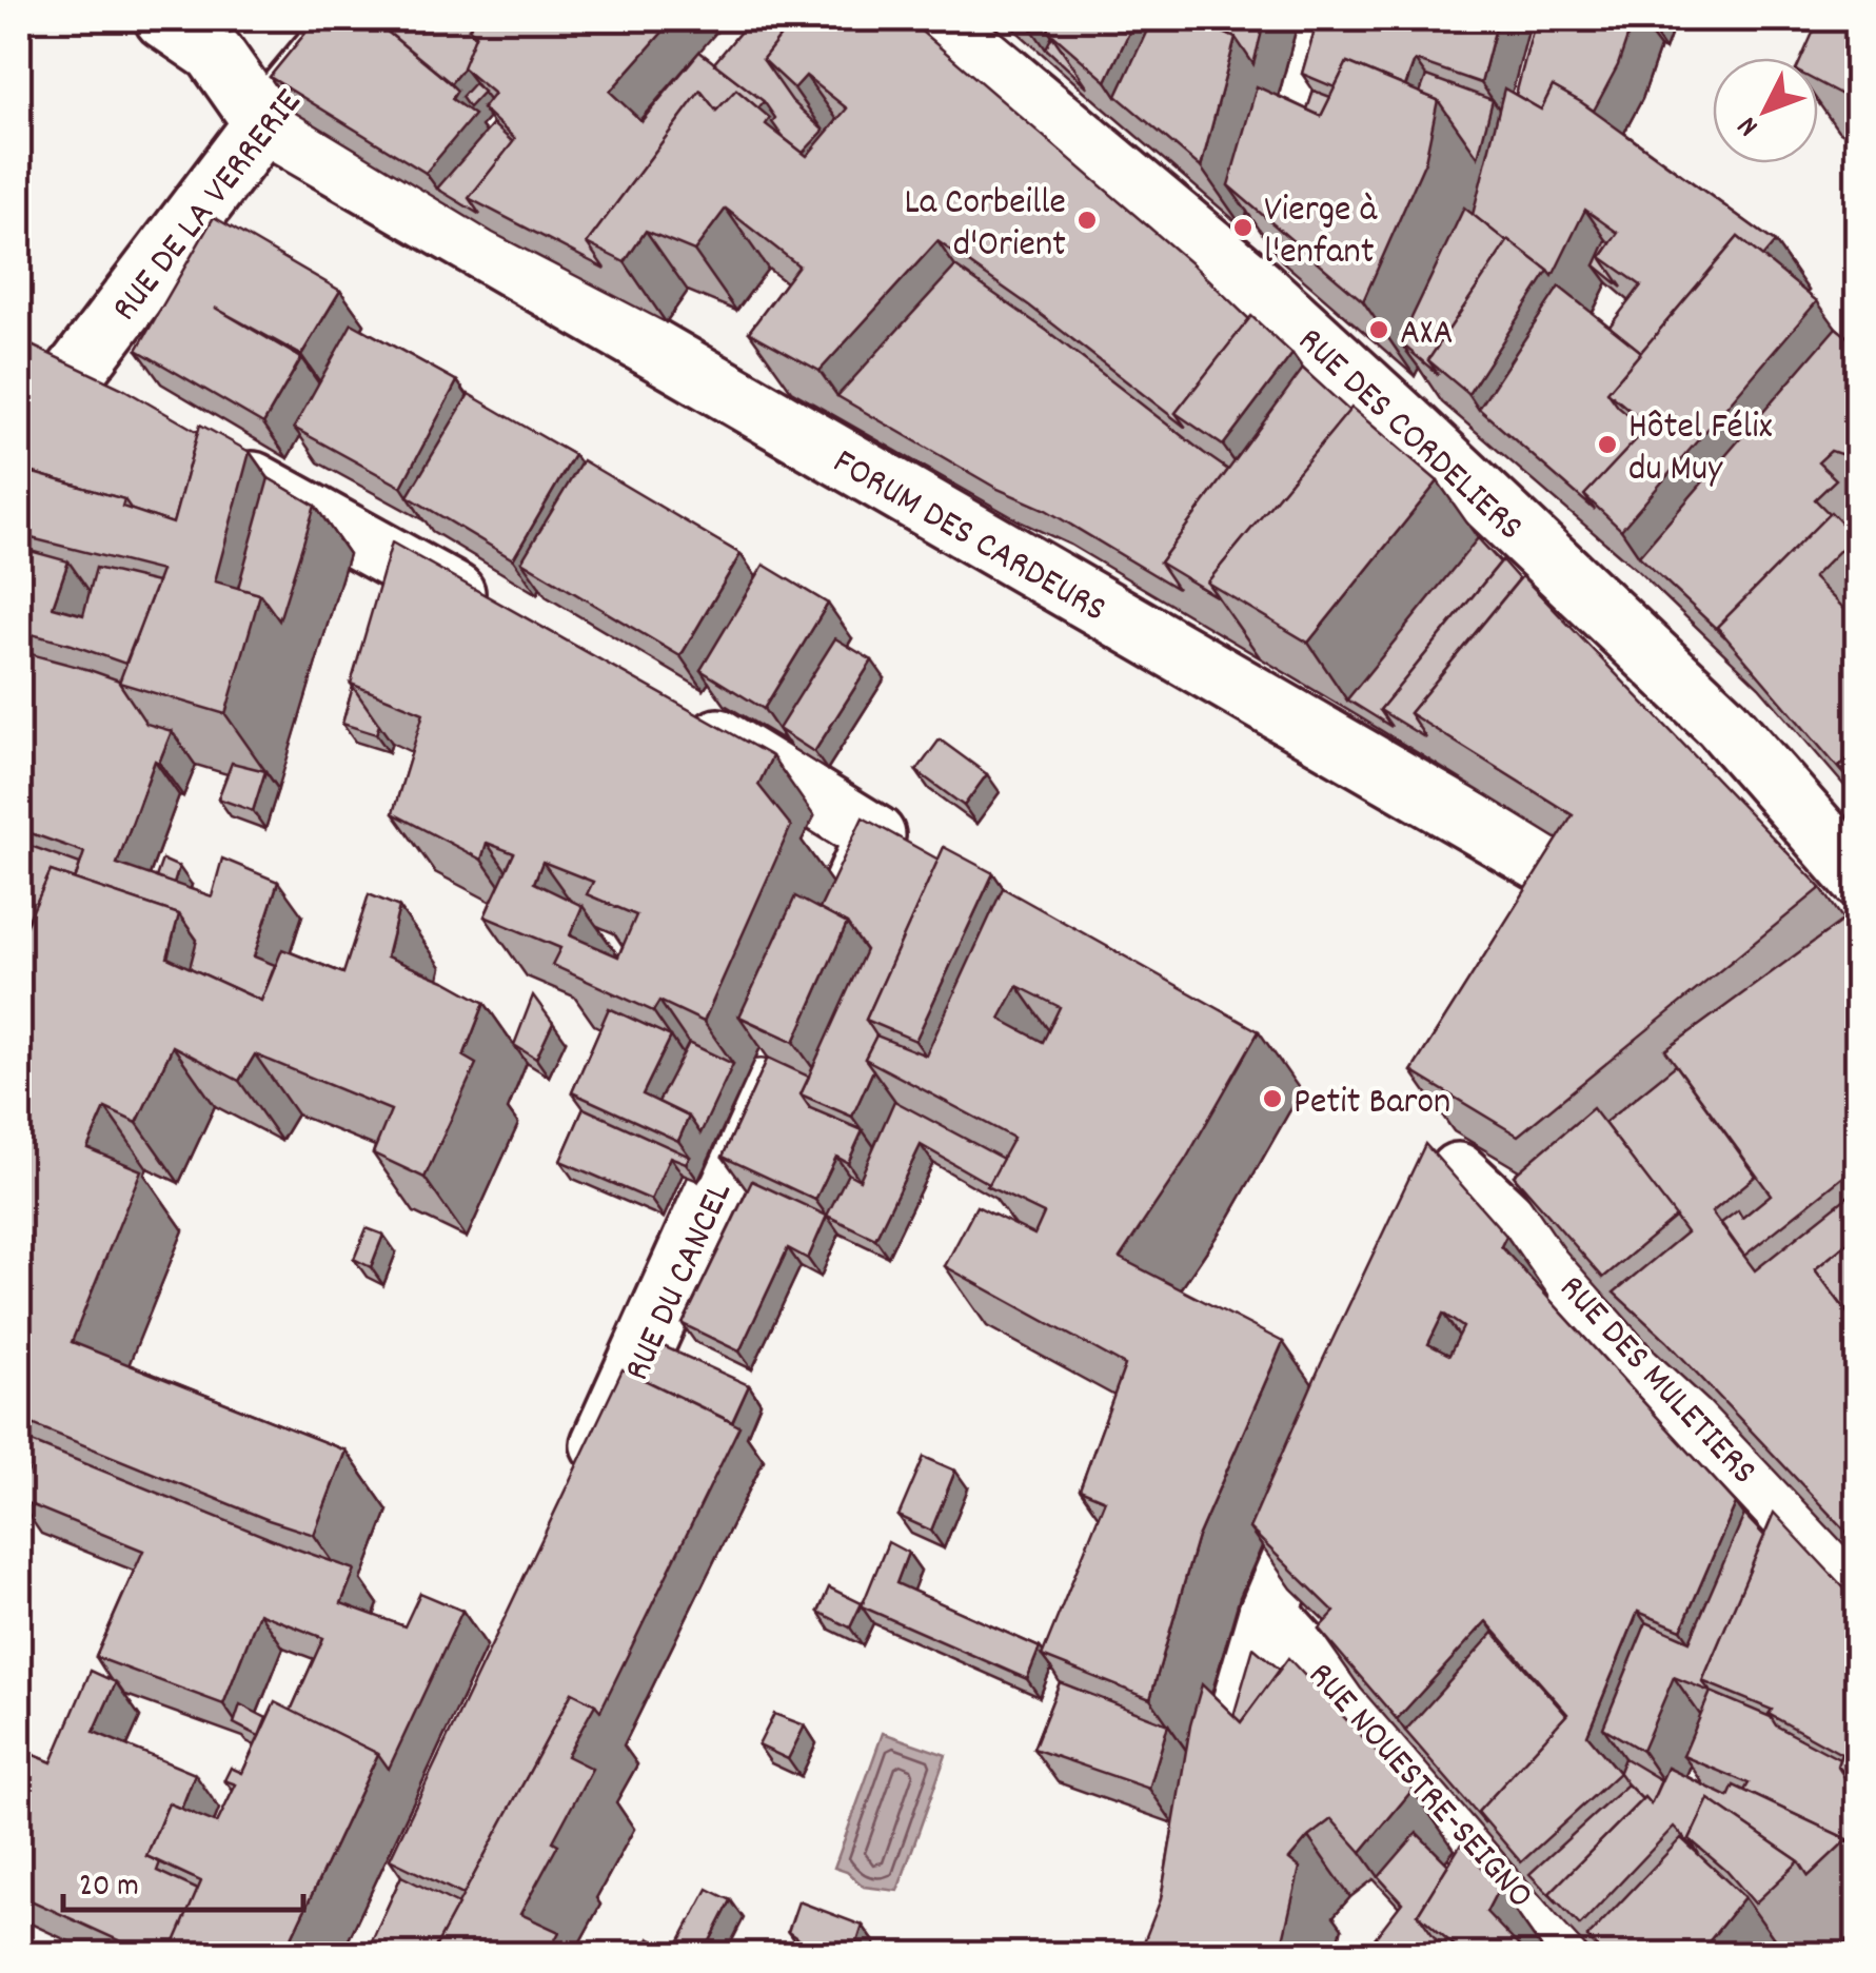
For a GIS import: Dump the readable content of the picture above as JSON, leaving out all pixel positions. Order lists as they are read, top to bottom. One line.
{"streets":{"street":["RUE DE LA VERRERIE","RUE DES CORDELIERS","FORUM DES CARDEURS","RUE DU CANCEL","RUE DES MULETIERS","RUE NOUESTRE-SEIGNO"]},"crossings":[["RUE DE LA VERRERIE","FORUM DES CARDEURS"]],"places":["La Corbeille d'Orient","Vierge à l'enfant","AXA","Hôtel Félix du Muy","Petit Baron"],"scale_bar":"20 m","north":"bottom left"}
